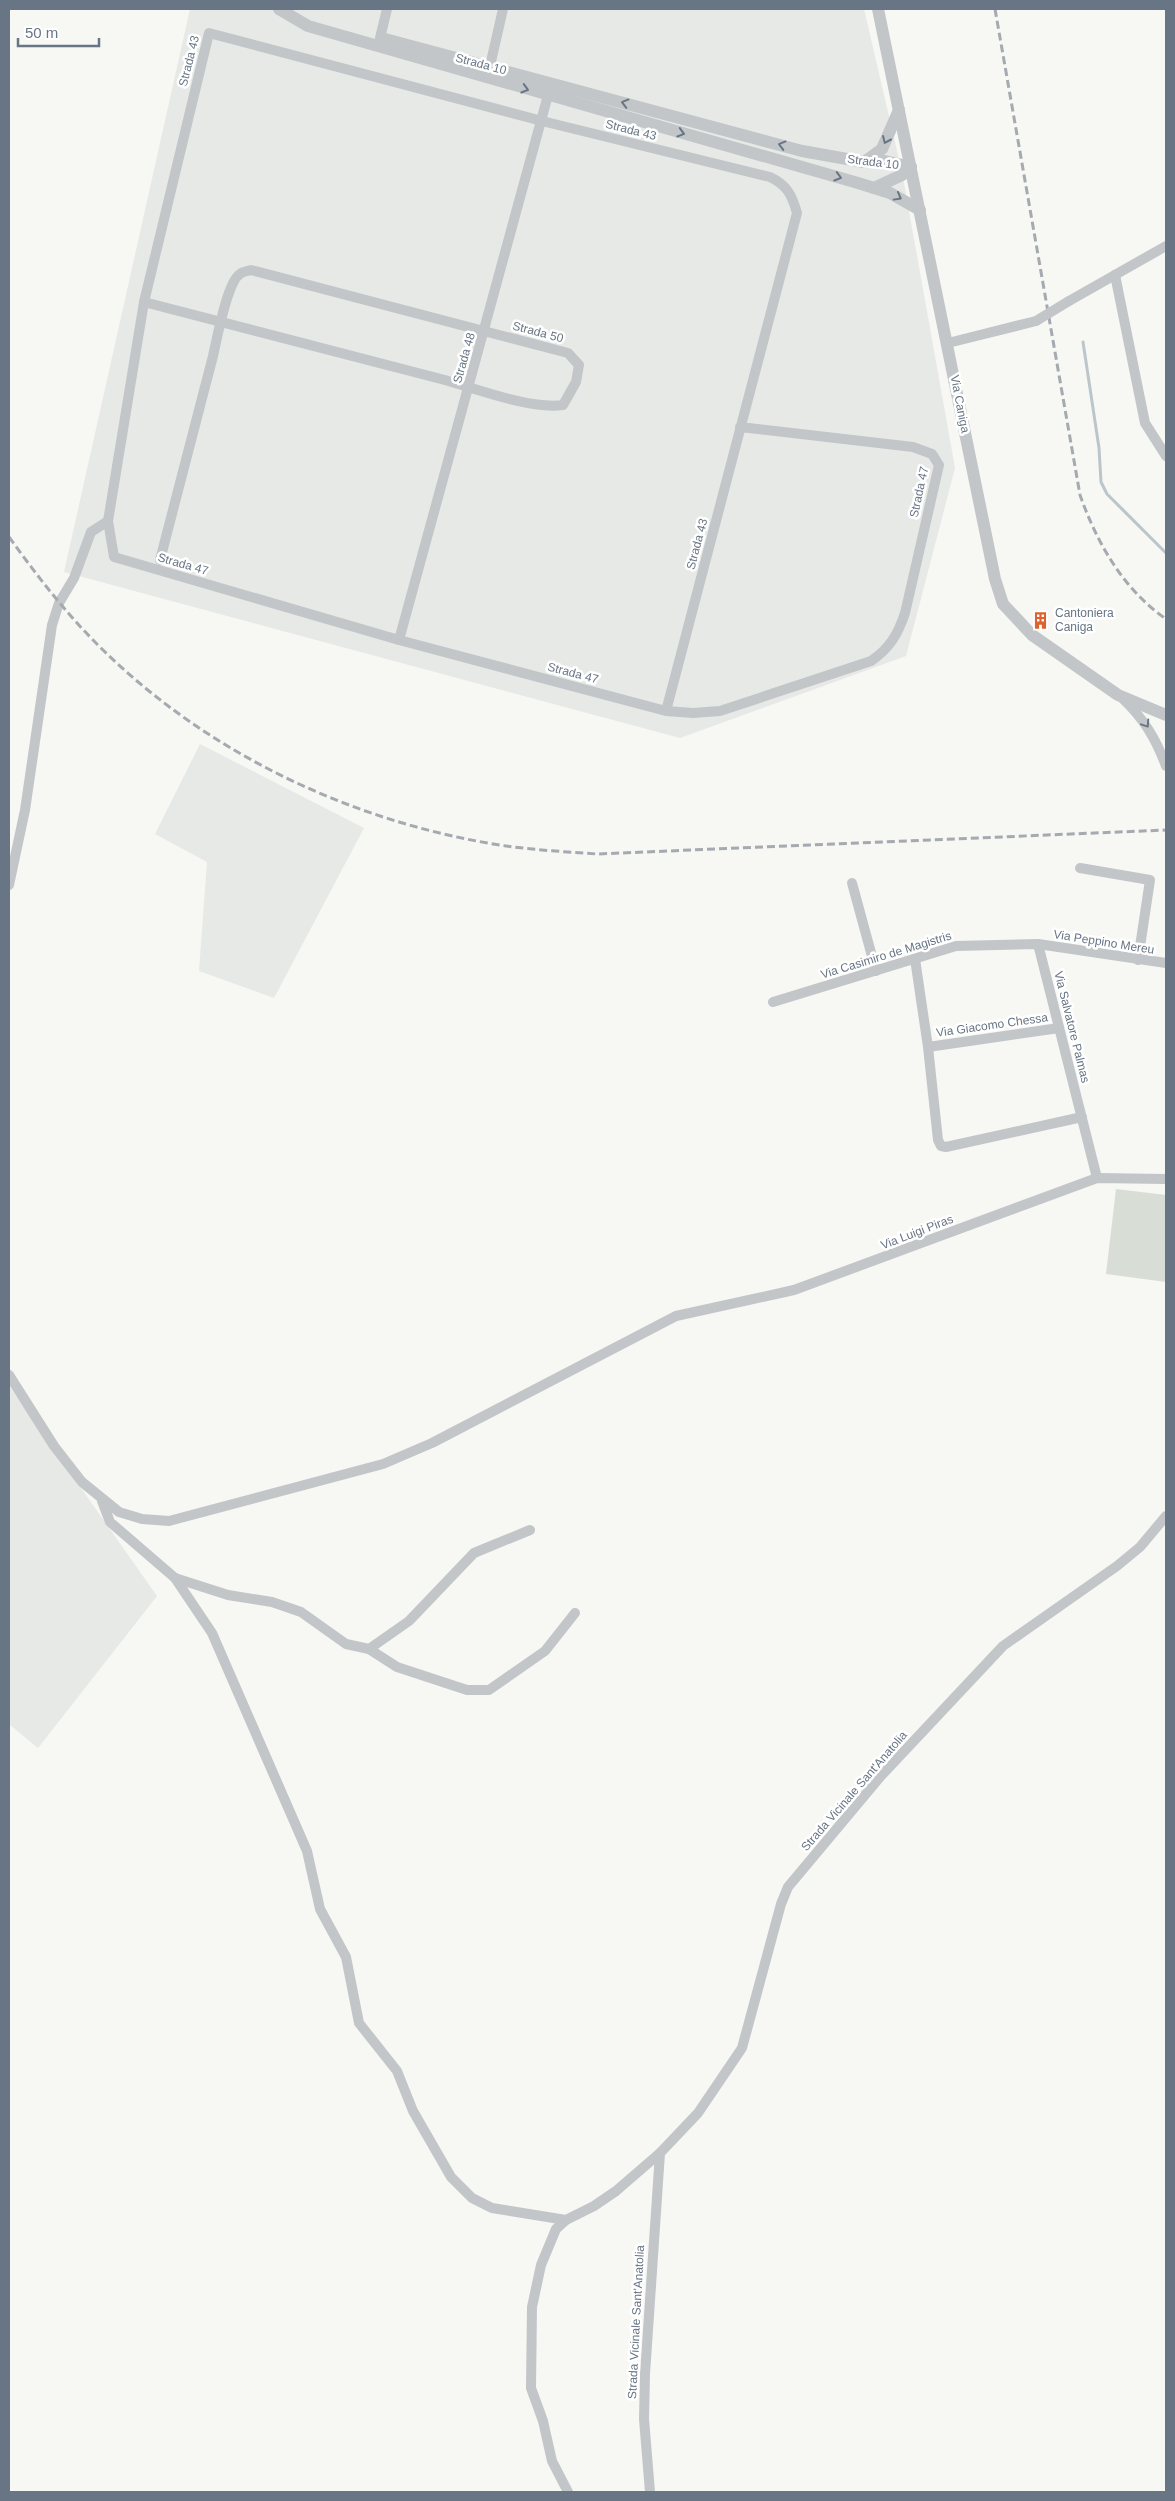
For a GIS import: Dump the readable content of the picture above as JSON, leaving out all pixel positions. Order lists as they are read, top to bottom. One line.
{"streets":{"street":["Strada 43","Strada 10","Strada 50","Strada 48","Via Caniga","Strada 47","Via Peppino Mereu","Via Casimiro de Magistris","Via Giacomo Chessa","Via Salvatore Palmas","Via Luigi Piras","Strada Vicinale Sant'Anatolia"]},"crossings":[["Strada 43","Strada 50"],["Strada 43","Strada 48"],["Strada 43","Strada 47"],["Strada 10","Strada 48"],["Strada 10","Via Caniga"],["Strada 50","Strada 48"],["Strada 50","Strada 47"],["Strada 48","Strada 47"],["Via Peppino Mereu","Via Casimiro de Magistris"],["Via Peppino Mereu","Via Salvatore Palmas"],["Via Casimiro de Magistris","Via Giacomo Chessa"],["Via Casimiro de Magistris","Via Salvatore Palmas"],["Via Giacomo Chessa","Via Salvatore Palmas"],["Via Salvatore Palmas","Via Luigi Piras"]],"places":{"building":["Cantoniera Caniga"]},"scale_bar":"50 m"}
